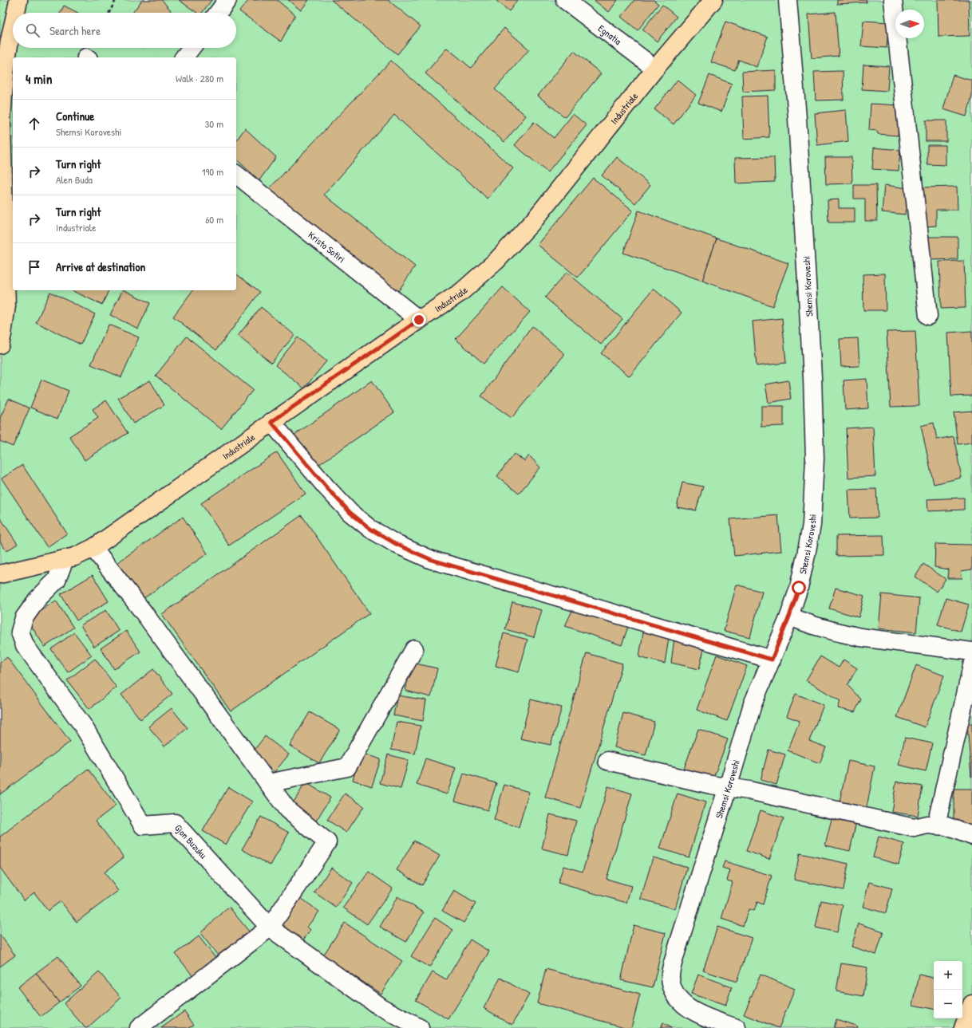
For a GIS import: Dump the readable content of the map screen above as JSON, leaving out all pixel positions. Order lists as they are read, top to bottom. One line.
{"streets":{"main road":["Industriale"],"street":["Egnatia","Kristo Sotiri","Shemsi Koroveshi","Gjon Buzuku"]},"crossings":[["Egnatia","Industriale"],["Industriale","Kristo Sotiri"],["Industriale","Gjon Buzuku"]],"north":"right","page":{"search":"Search here","heading":["4 min","Walk · 280 m"],"list":[["Continue","Shemsi Koroveshi","30 m"],["Turn right","Alen Buda","190 m"],["Turn right","Industriale","60 m"],"Arrive at destination"],"map_buttons":["+","−"]}}
